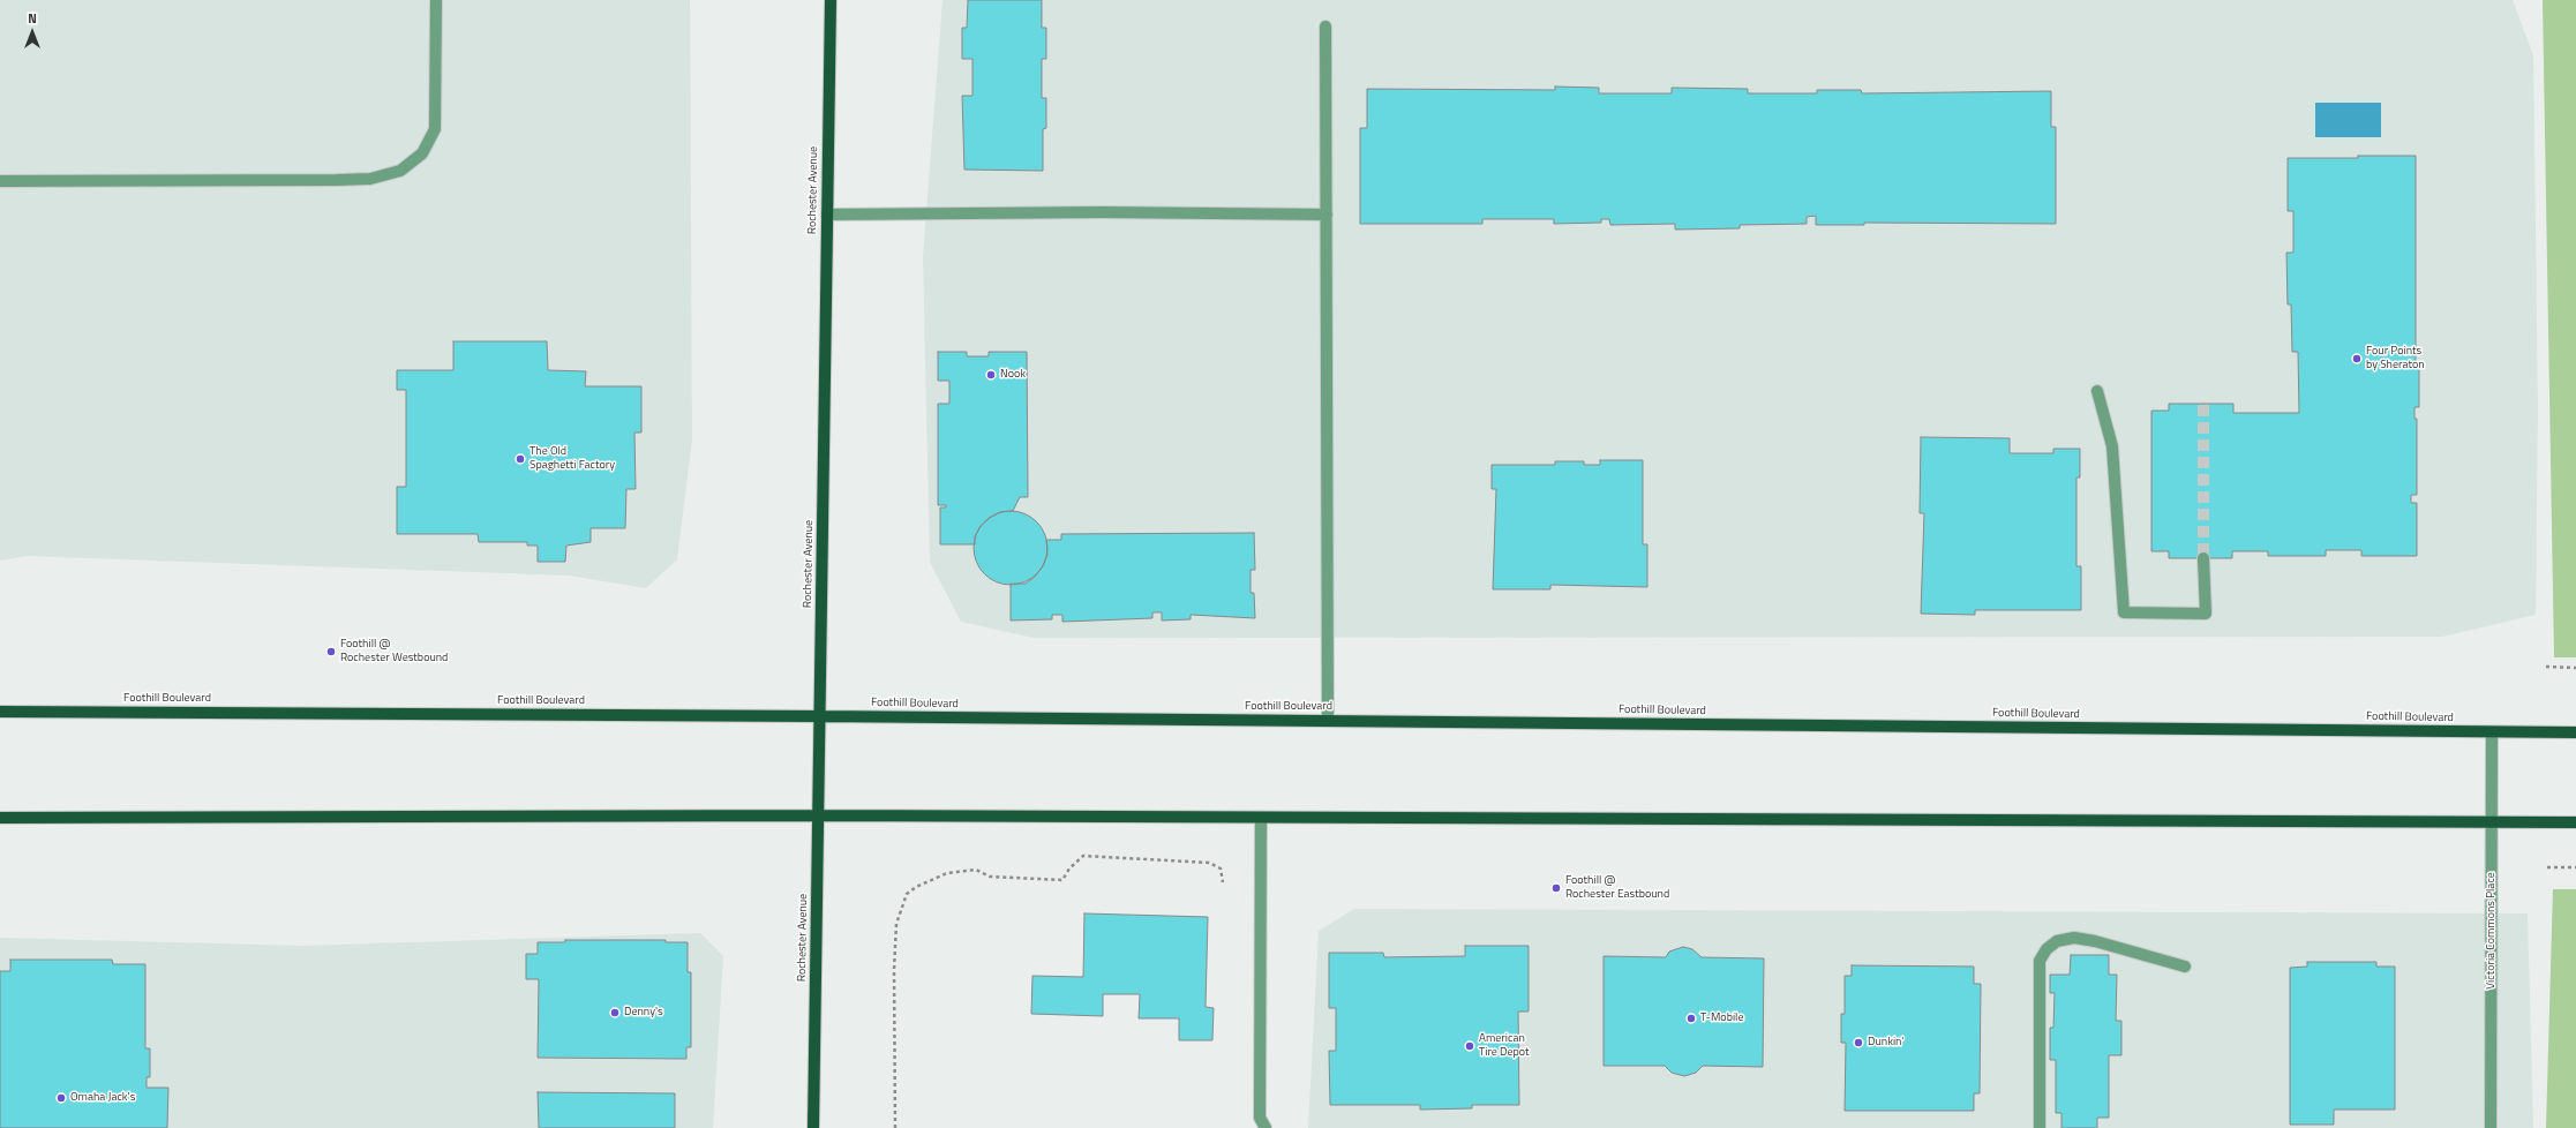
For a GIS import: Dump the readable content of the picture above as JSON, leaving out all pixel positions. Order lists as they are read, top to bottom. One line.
{"streets":{"main road":["Rochester Avenue","Foothill Boulevard"],"lane":["Victoria Commons Place"]},"crossings":[["Rochester Avenue","Foothill Boulevard"],["Foothill Boulevard","Victoria Commons Place"]],"places":["Four Points by Sheraton","Nook","The Old Spaghetti Factory","Foothill @ Rochester Westbound","Foothill @ Rochester Eastbound","Denny's","T-Mobile","Dunkin'","American Tire Depot","Omaha Jack's"],"north":"top"}
